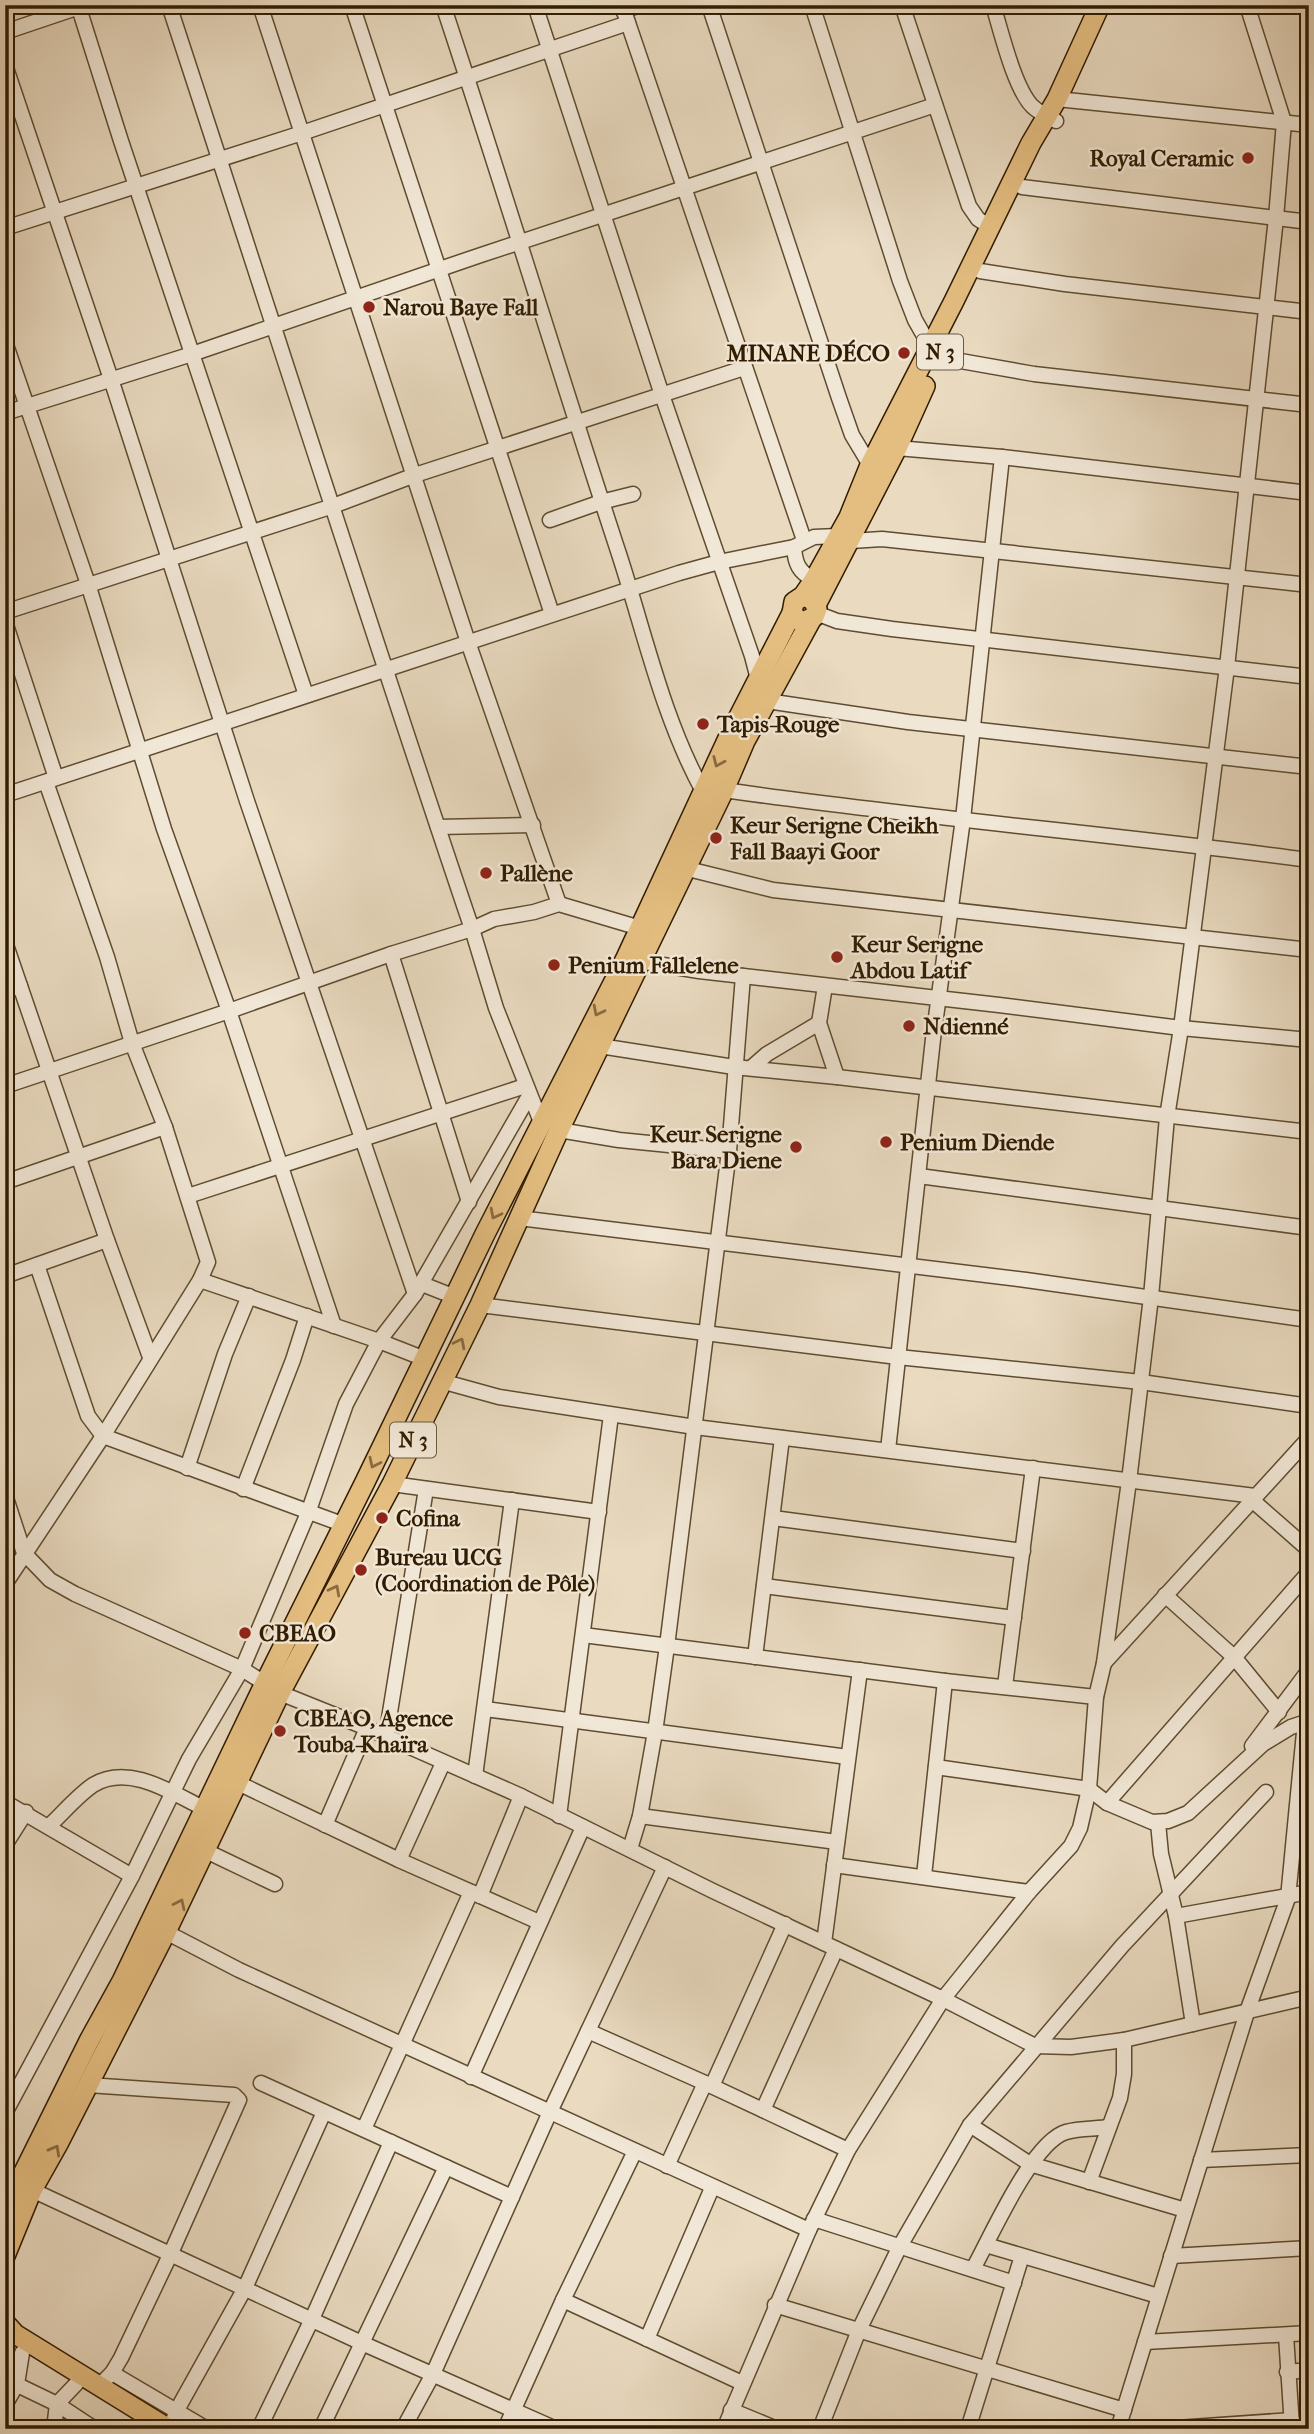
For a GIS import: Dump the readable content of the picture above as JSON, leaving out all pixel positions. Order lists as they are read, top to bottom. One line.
{"streets":{"main road":["N 3"]},"places":["Royal Ceramic","Narou Baye Fall","MINANE DÉCO","Tapis-Rouge","Keur Serigne Cheikh Fall Baayi Goor","Pallène","Keur Serigne Abdou Latif","Penium Fallelene","Ndienné","Penium Diende","Keur Serigne Bara Diene","Cofina","Bureau UCG (Coordination de Pôle)","CBEAO","CBEAO, Agence Touba-Khaïra"]}
